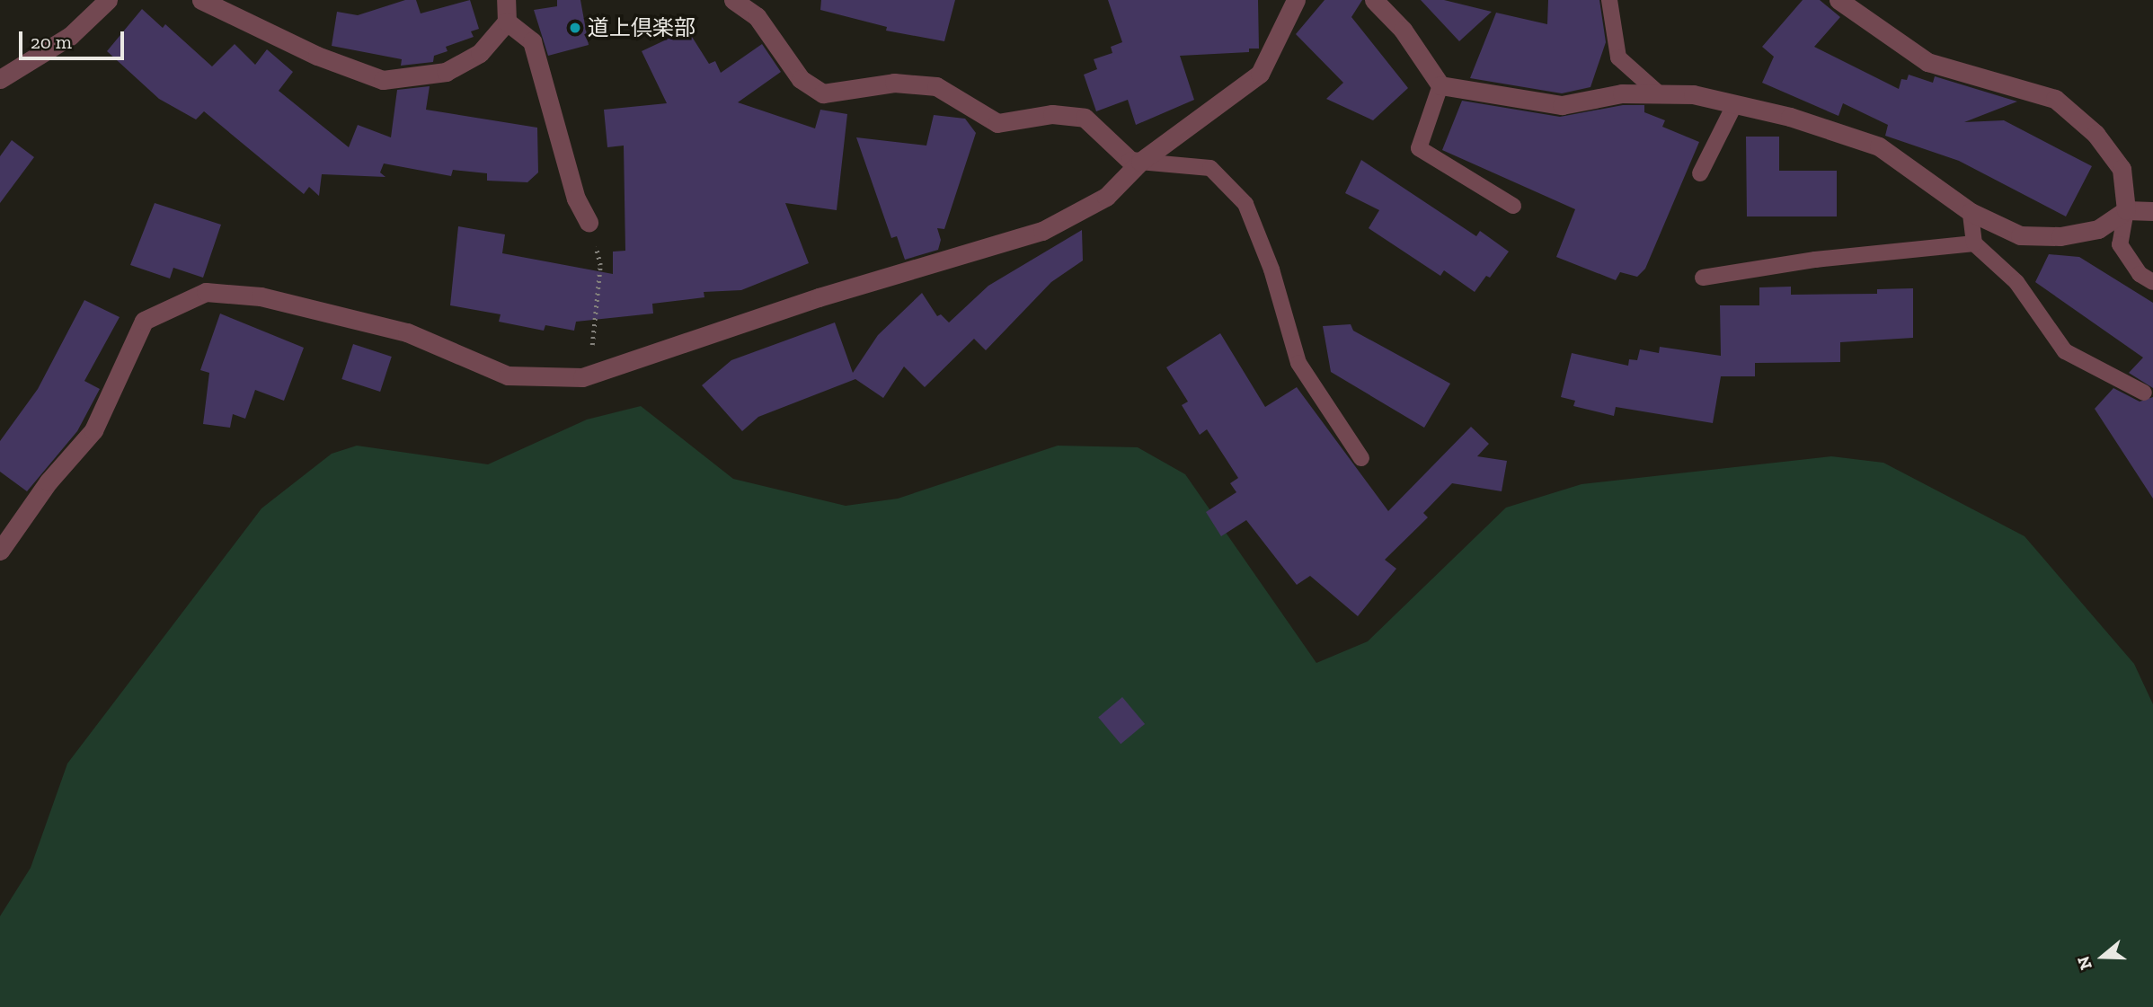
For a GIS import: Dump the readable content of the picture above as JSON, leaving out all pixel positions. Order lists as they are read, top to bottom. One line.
{"places":["道上倶楽部"],"scale_bar":"20 m","north":"left"}
